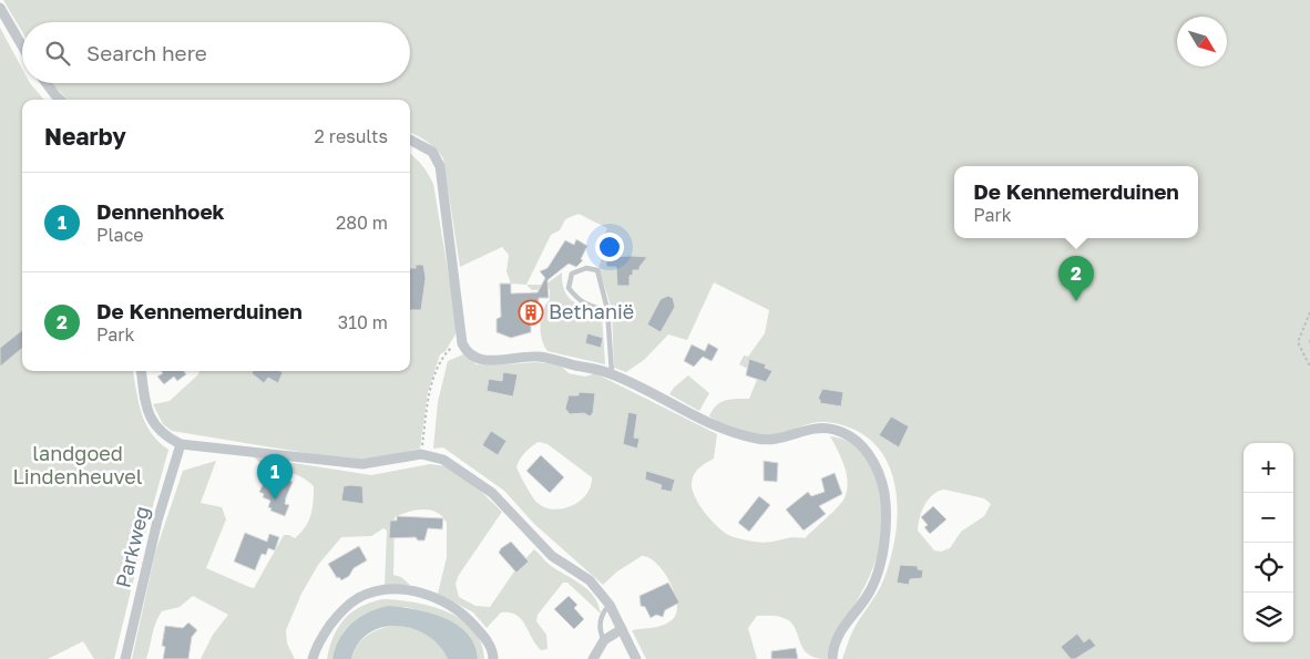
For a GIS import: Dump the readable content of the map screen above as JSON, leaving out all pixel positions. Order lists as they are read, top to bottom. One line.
{"streets":{"street":["Parkweg"]},"parks":["landgoed Lindenheuvel"],"places":{"building":["Bethanië"]},"north":"bottom right","page":{"search":"Search here","heading":["Nearby","2 results"],"popup":["De Kennemerduinen","Park"],"list":[{"mark":"1","name":"Dennenhoek","note":"Place","value":"280 m"},{"mark":"2","name":"De Kennemerduinen","note":"Park","value":"310 m"}],"pins":["2","1"],"map_buttons":["+","−"]}}
